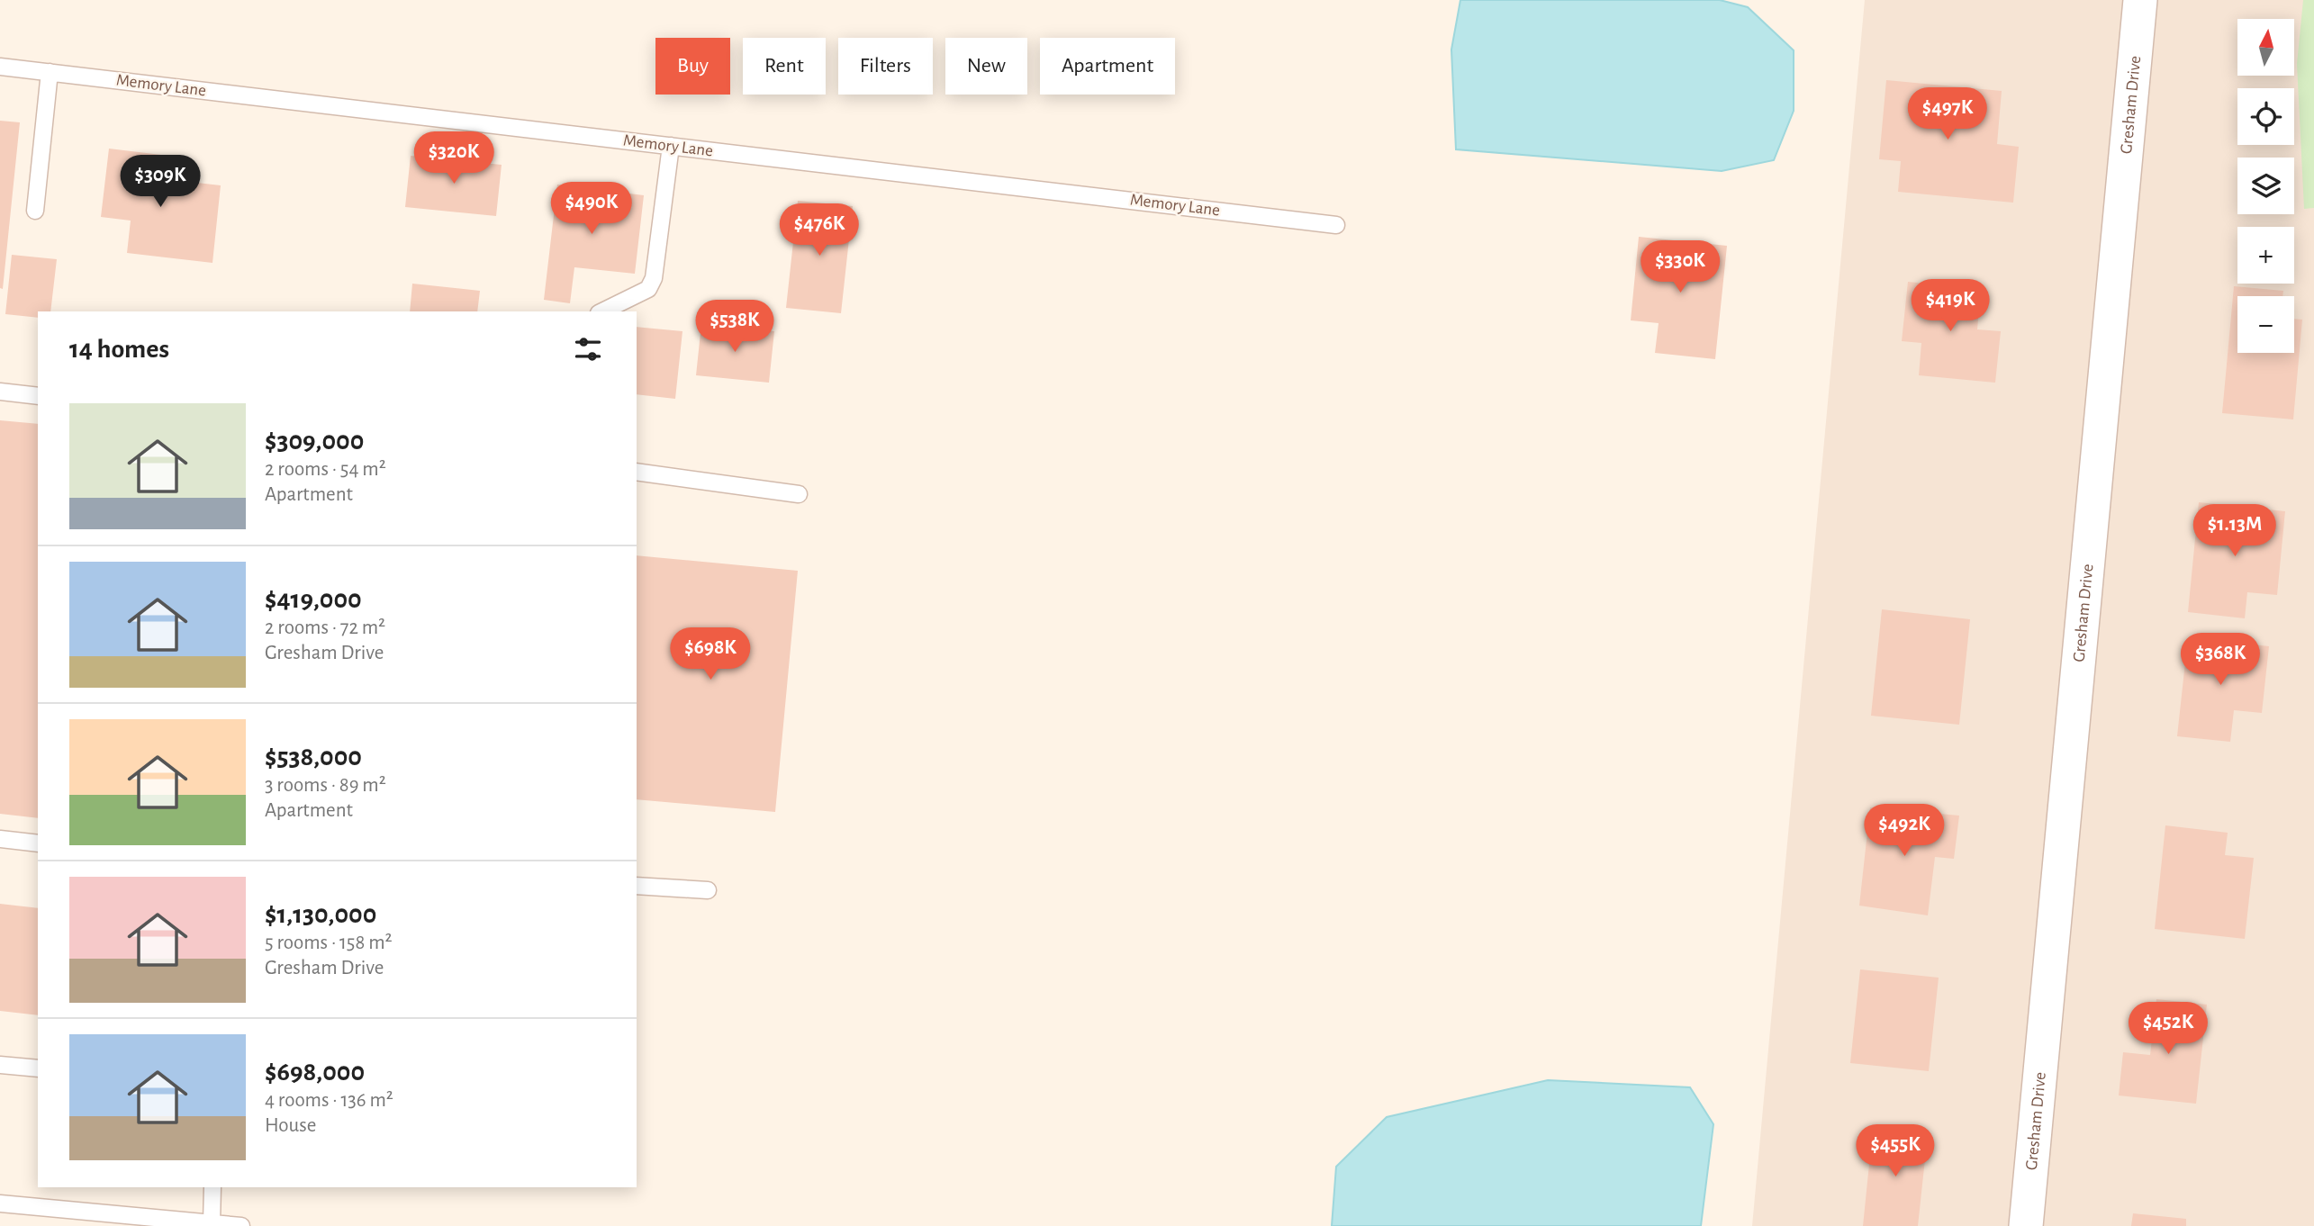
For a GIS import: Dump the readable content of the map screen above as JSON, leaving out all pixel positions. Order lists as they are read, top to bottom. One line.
{"streets":{"street":["Gresham Drive"],"lane":["Memory Lane"]},"north":"top","page":{"map_buttons":["+","−"],"chip":["Buy","Rent","Filters","New","Apartment"],"price":["$497K","$320K","$309K","$490K","$476K","$330K","$419K","$538K","$1.13M","$698K","$368K","$492K","$452K","$455K"],"heading":"14 homes","list":[{"name":"$309,000","note":"2 rooms · 54 m² · Apartment"},{"name":"$419,000","note":"2 rooms · 72 m² · Gresham Drive"},{"name":"$538,000","note":"3 rooms · 89 m² · Apartment"},{"name":"$1,130,000","note":"5 rooms · 158 m² · Gresham Drive"},{"name":"$698,000","note":"4 rooms · 136 m² · House"}]}}
